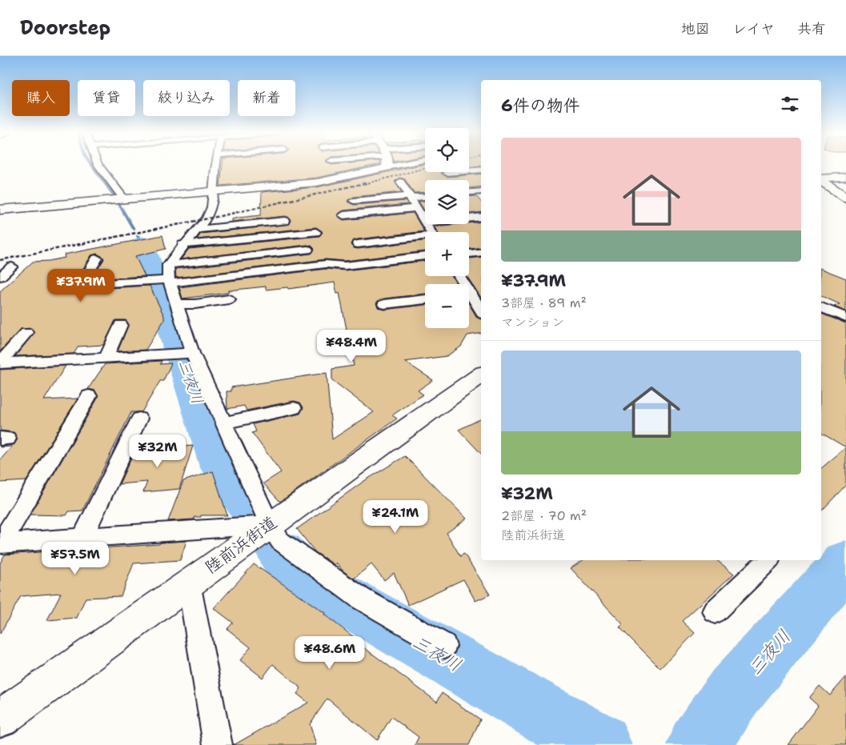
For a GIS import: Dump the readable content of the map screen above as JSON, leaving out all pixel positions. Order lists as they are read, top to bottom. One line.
{"streets":{"street":["陸前浜街道"]},"water":["三夜川"],"page":{"header":"Doorstep","nav":["地図","レイヤ","共有"],"chip":["購入","賃貸","絞り込み","新着"],"heading":"6件の物件","map_buttons":["+","−"],"list":[{"name":"¥37.9M","note":"3部屋 · 89 m² · マンション"},{"name":"¥32M","note":"2部屋 · 70 m² · 陸前浜街道"}],"price":["¥37.9M","¥48.4M","¥32M","¥24.1M","¥57.5M","¥48.6M"]}}
